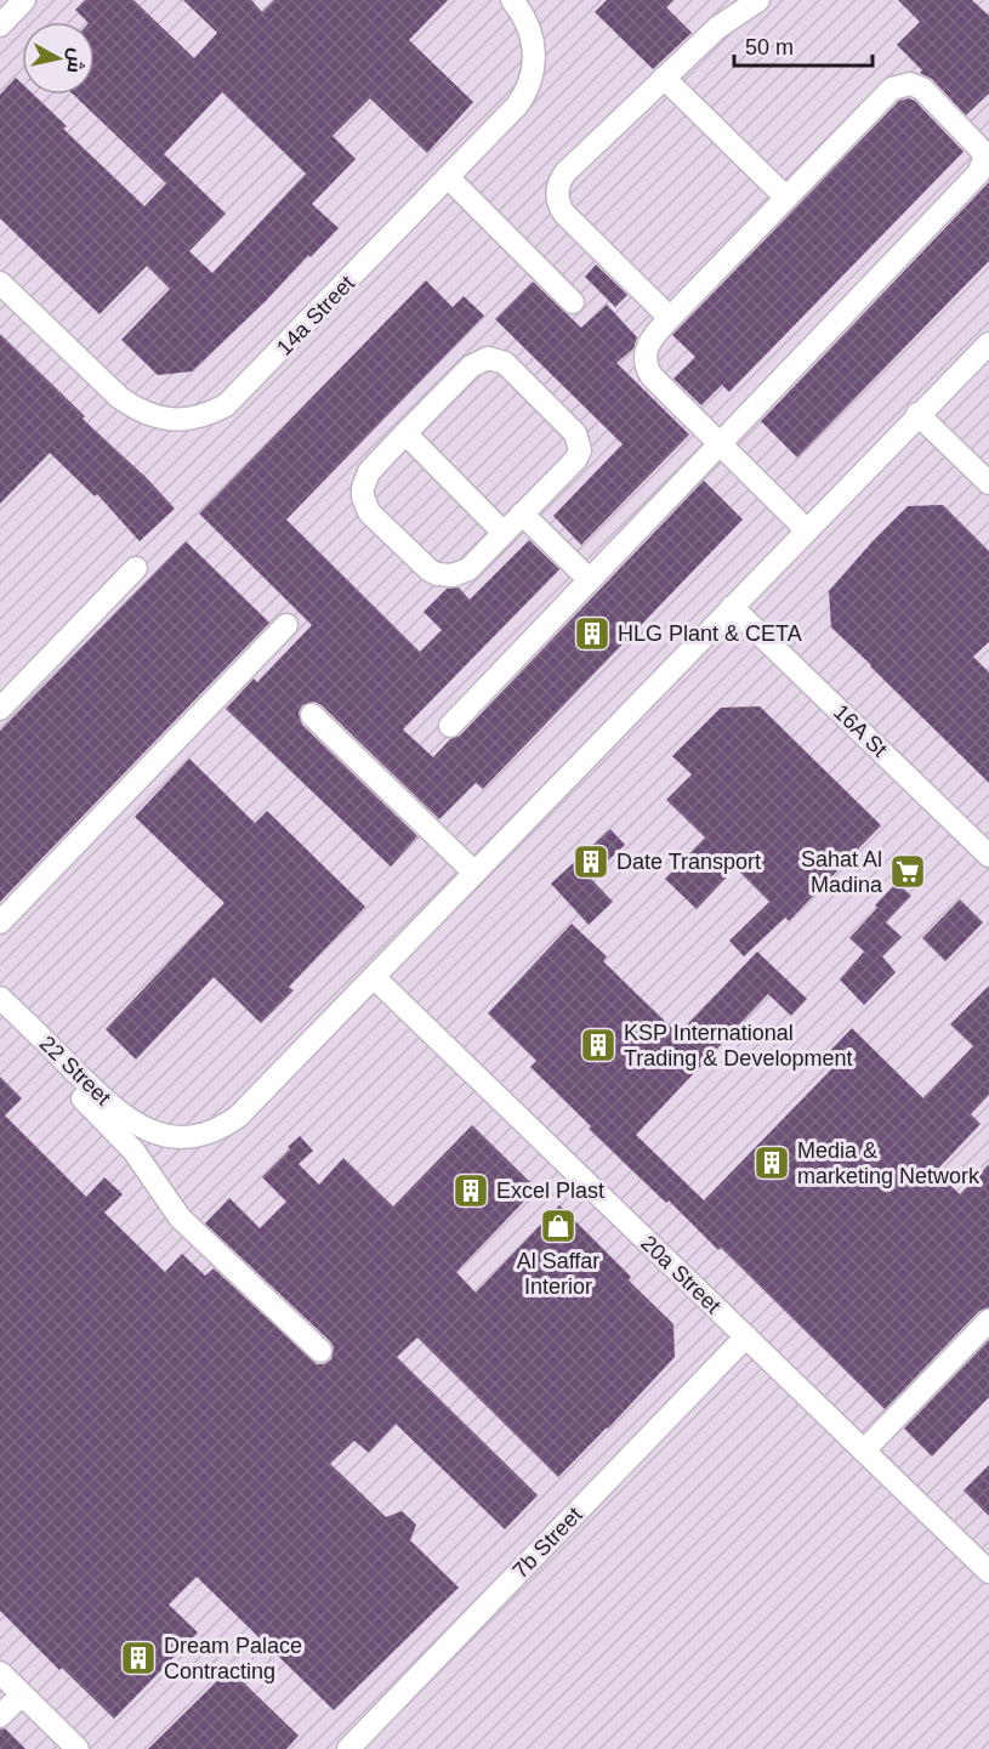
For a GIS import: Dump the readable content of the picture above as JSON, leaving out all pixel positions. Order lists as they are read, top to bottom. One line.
{"streets":{"street":["14a Street","16A St","22 Street","20a Street","7b Street"]},"crossings":[["22 Street","20a Street"],["20a Street","7b Street"]],"places":{"building":["HLG Plant & CETA","Date Transport","KSP International Trading & Development","Media & marketing Network","Excel Plast","Dream Palace Contracting"],"supermarket":["Sahat Al Madina"],"shop":["Al Saffar Interior"]},"scale_bar":"50 m","north":"right"}
